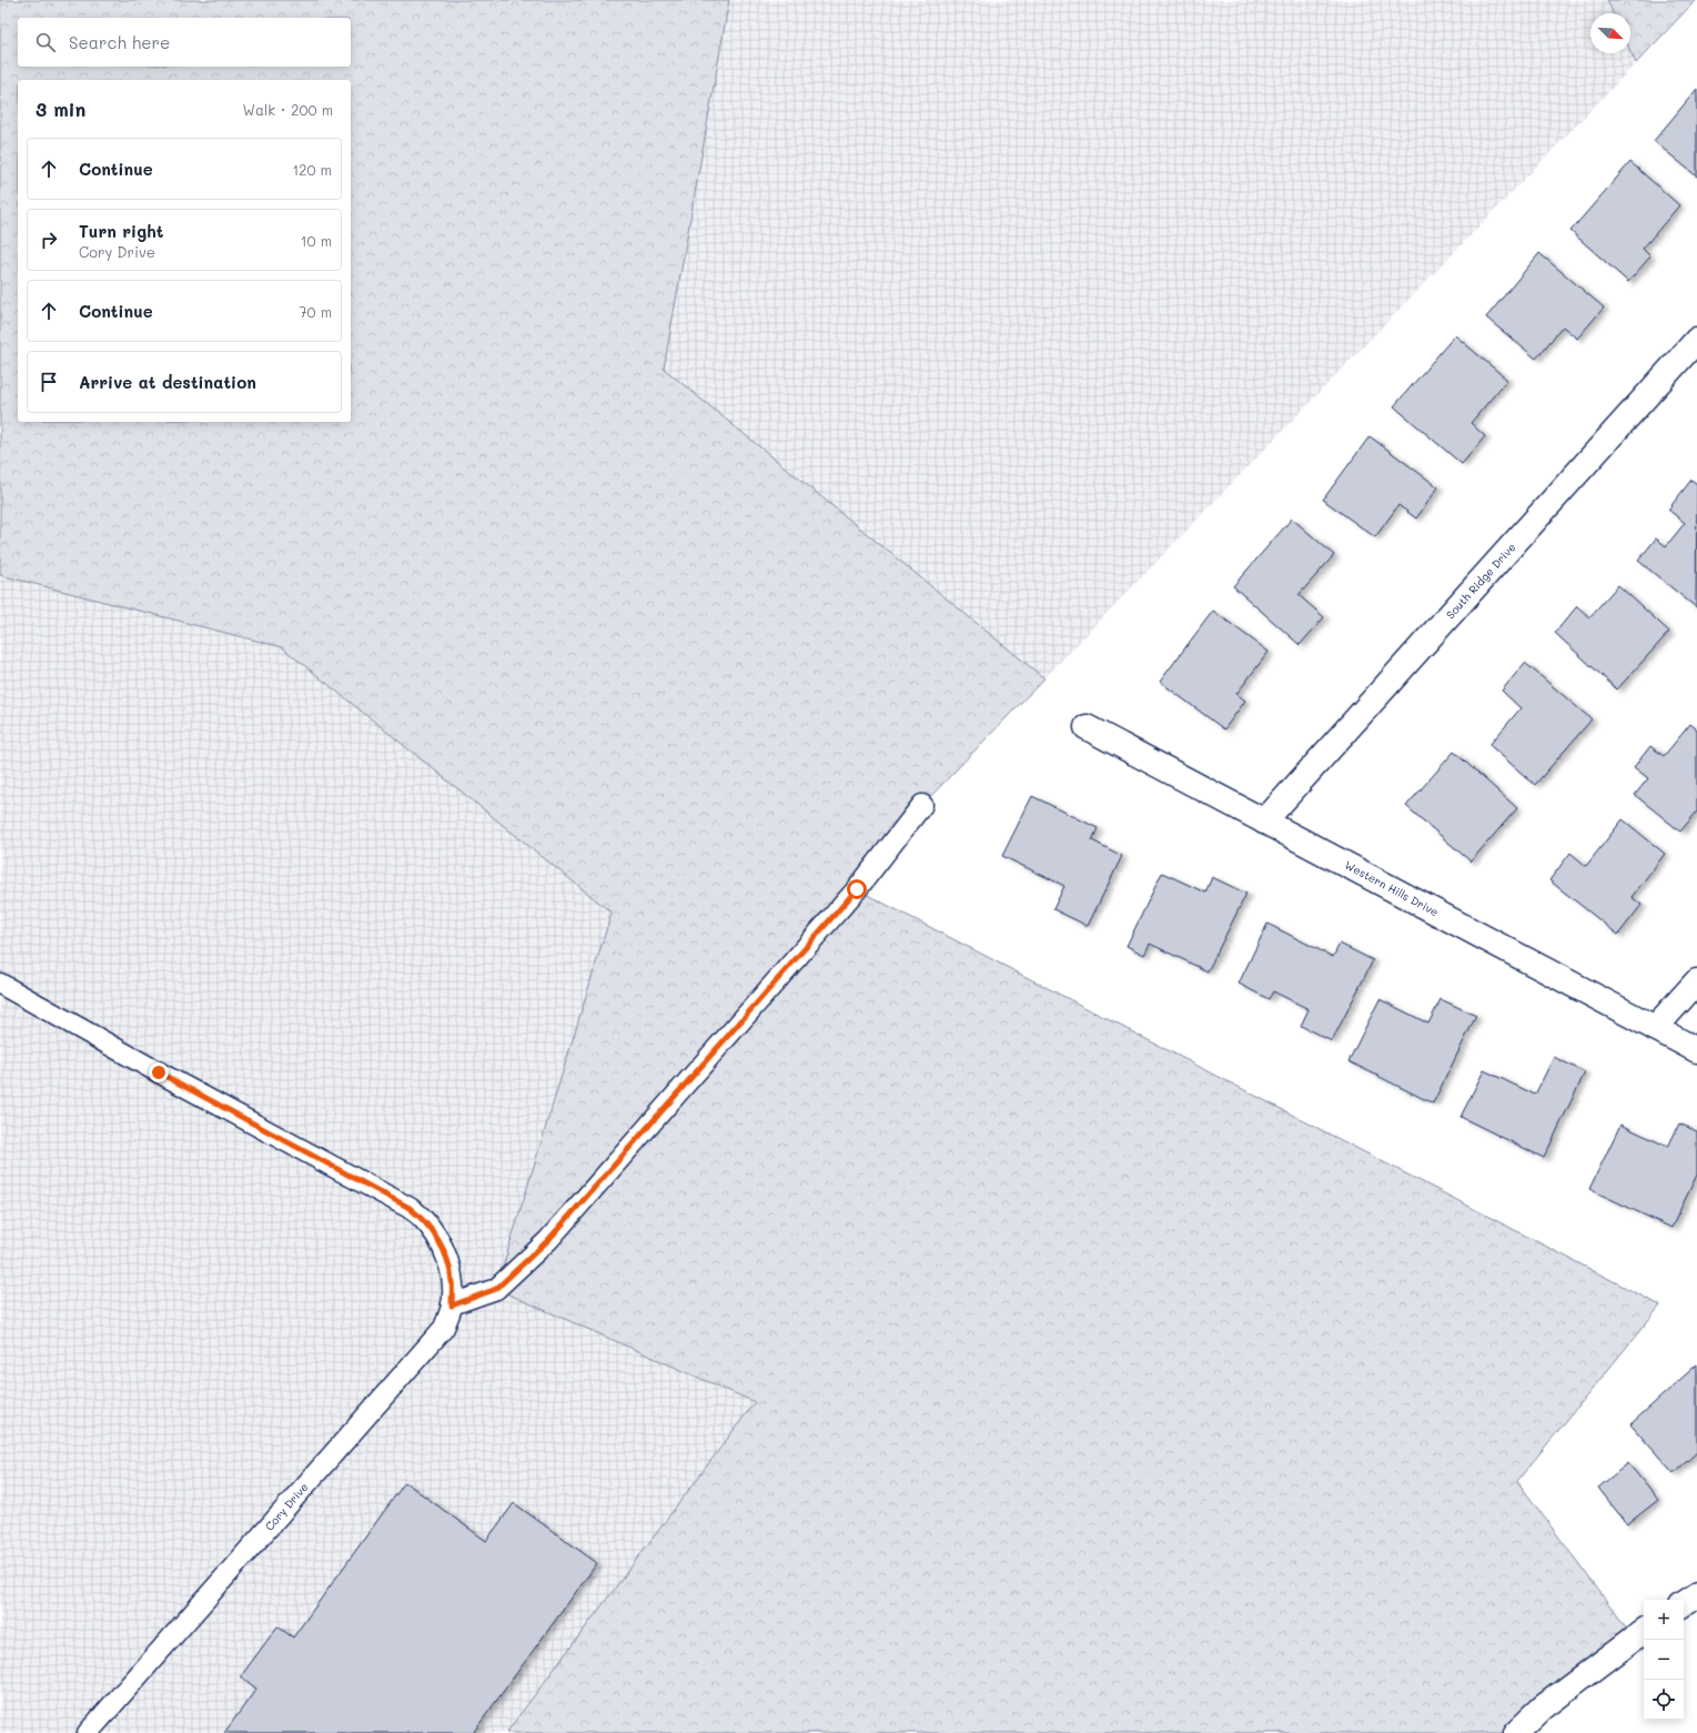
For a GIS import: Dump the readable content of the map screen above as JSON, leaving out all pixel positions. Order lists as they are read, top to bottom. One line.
{"streets":{"street":["South Ridge Drive","Western Hills Drive"],"lane":["Cory Drive"]},"crossings":[["South Ridge Drive","Western Hills Drive"]],"north":"bottom right","page":{"search":"Search here","heading":["3 min","Walk · 200 m"],"list":[["Continue","120 m"],["Turn right","Cory Drive","10 m"],["Continue","70 m"],"Arrive at destination"],"map_buttons":["+","−"]}}
